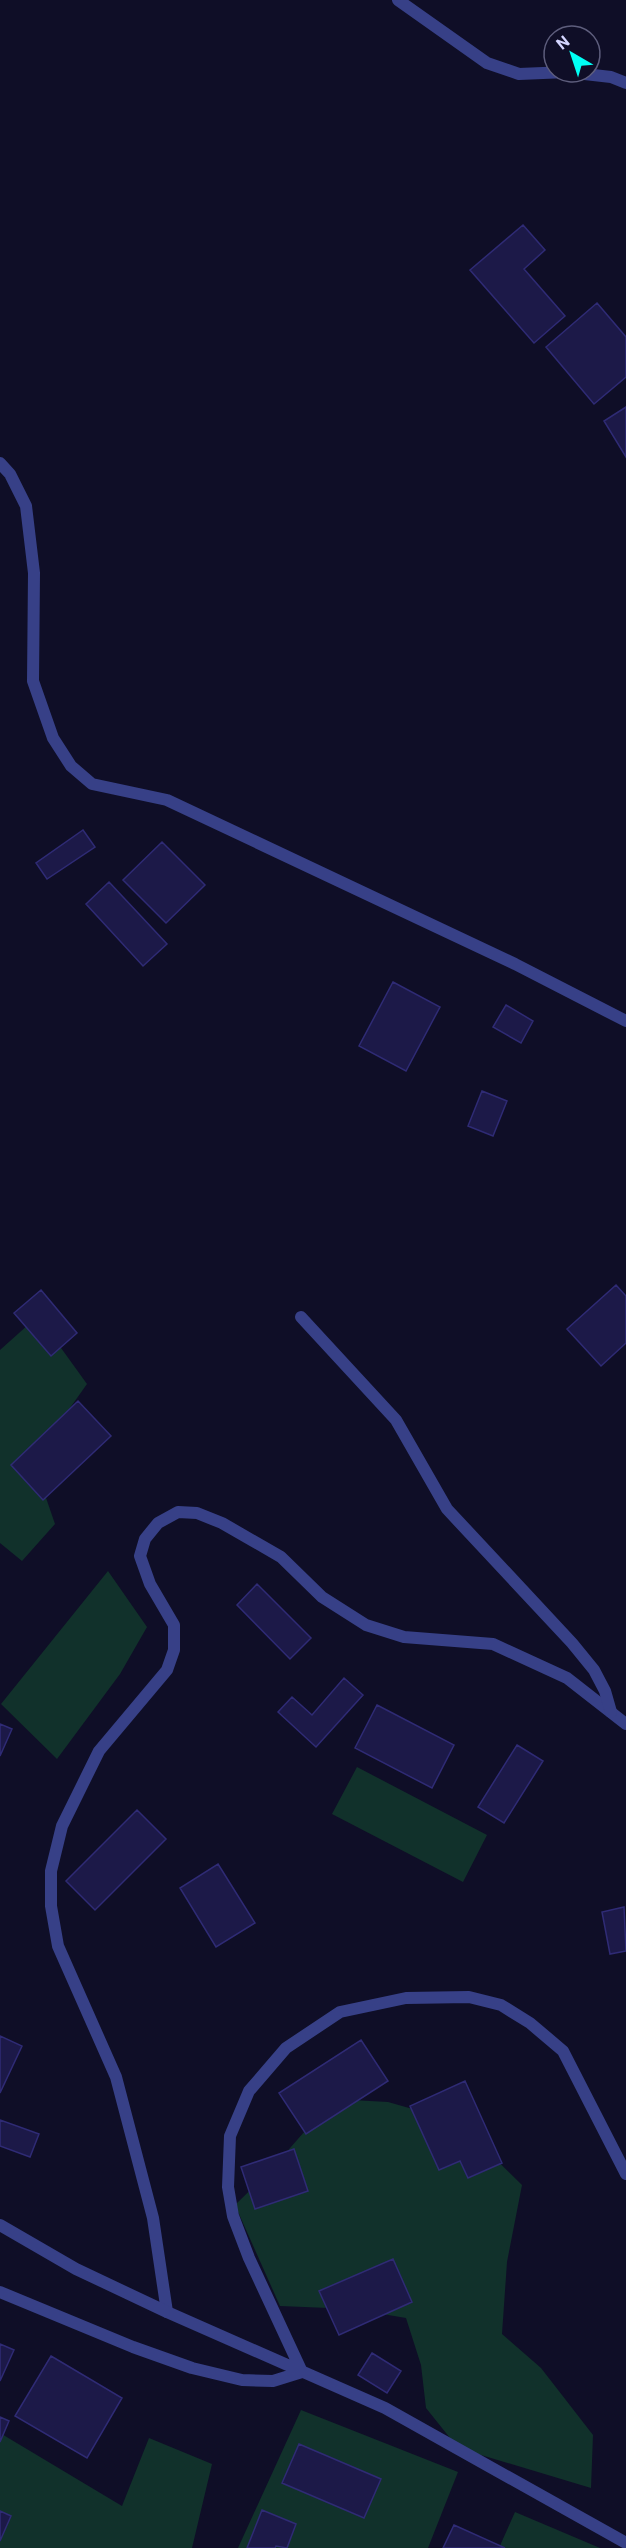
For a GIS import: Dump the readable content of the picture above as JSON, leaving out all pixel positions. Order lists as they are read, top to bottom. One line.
{"north":"top left"}
